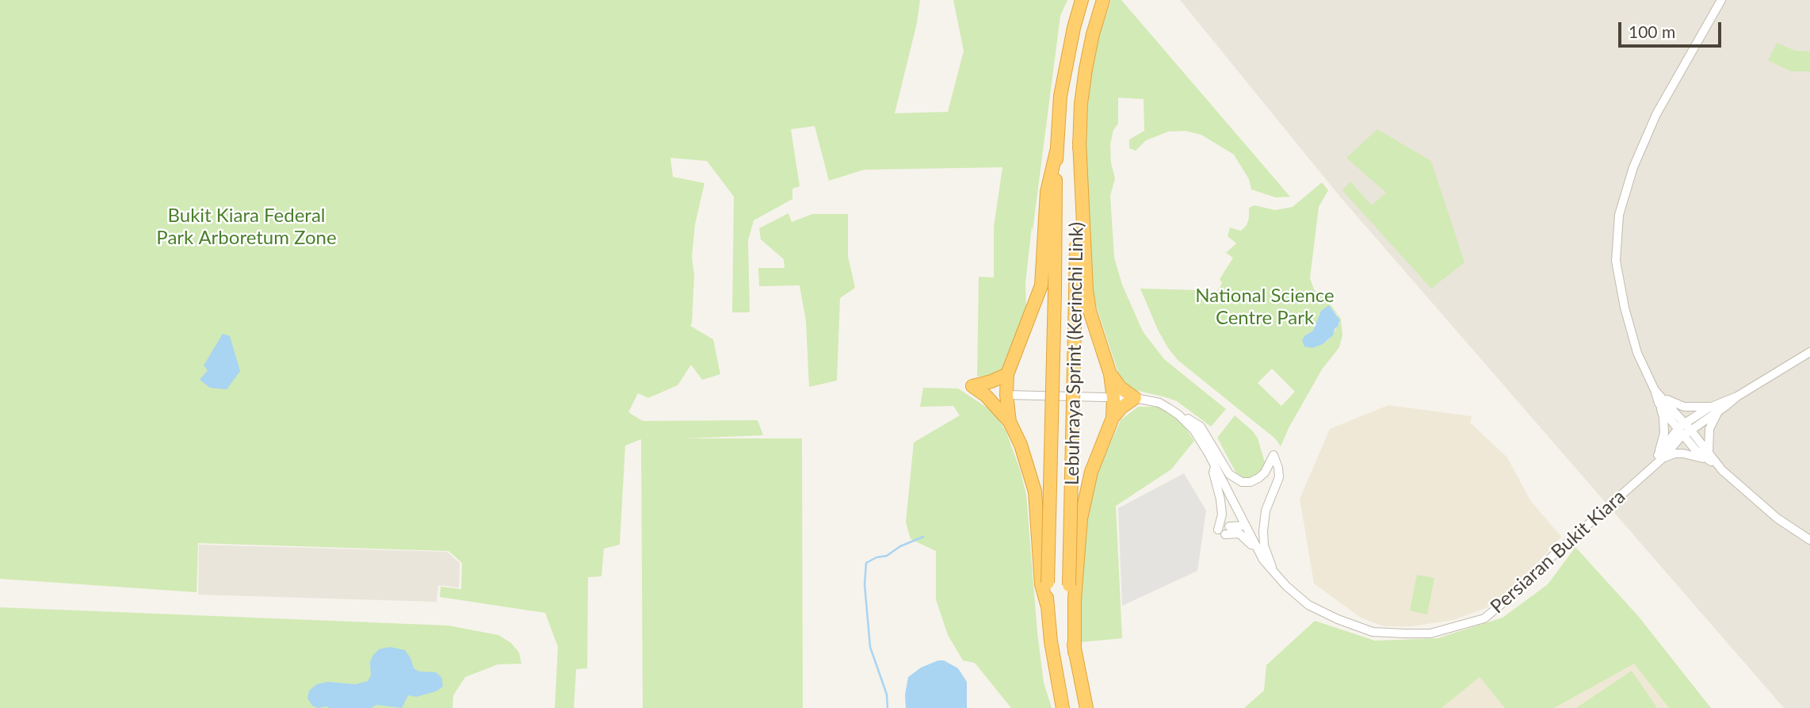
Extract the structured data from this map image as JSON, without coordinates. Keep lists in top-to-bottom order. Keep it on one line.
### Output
{"streets":{"highway":["Lebuhraya Sprint (Kerinchi Link)"],"street":["Persiaran Bukit Kiara"]},"parks":["Bukit Kiara Federal Park Arboretum Zone","National Science Centre Park"],"scale_bar":"100 m"}
